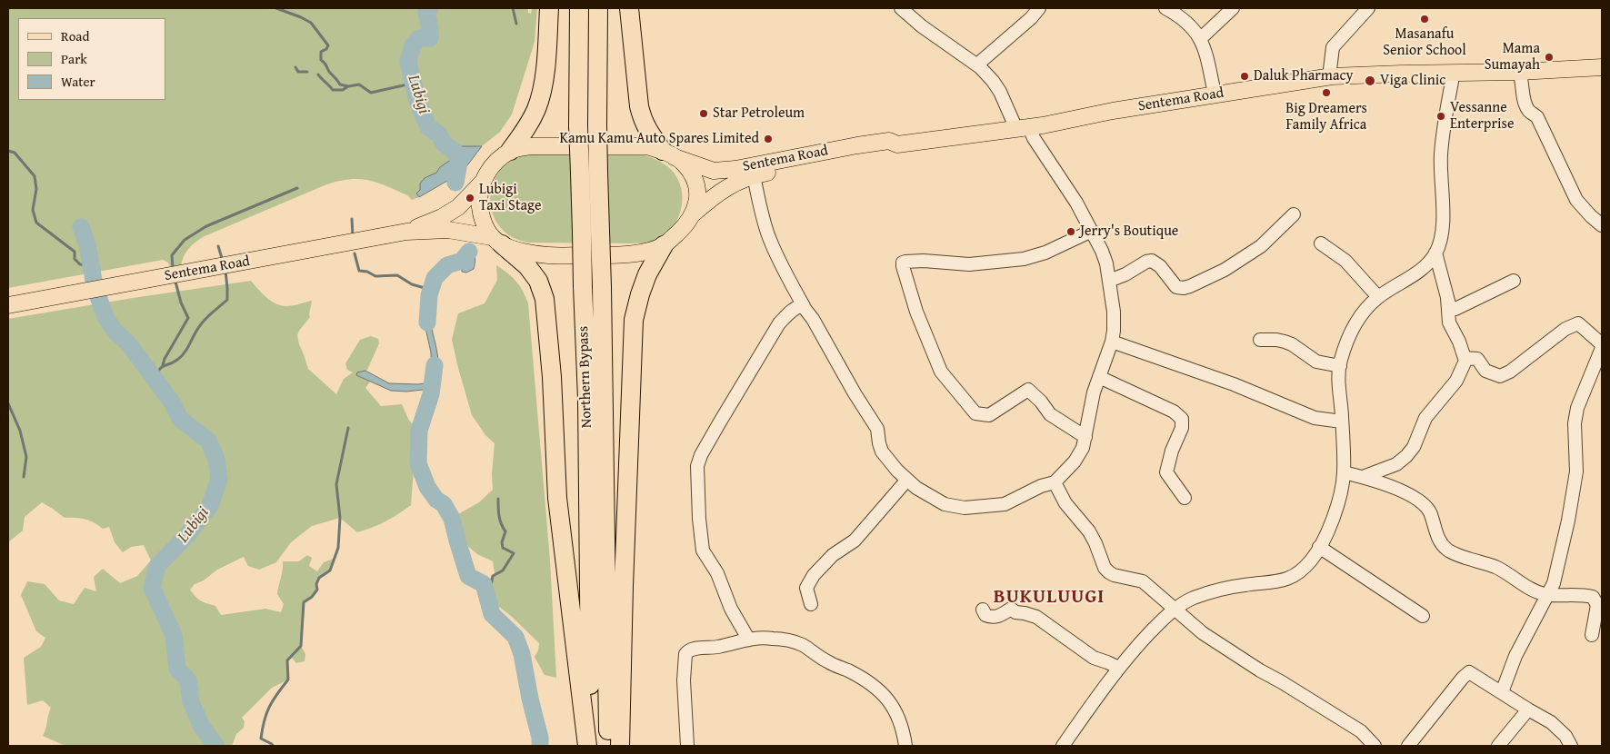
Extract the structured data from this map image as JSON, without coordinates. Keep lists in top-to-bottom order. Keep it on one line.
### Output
{"streets":{"highway":["Northern Bypass"],"main road":["Sentema Road"]},"districts":["BUKULUUGI"],"water":["Lubigi"],"places":["Masanafu Senior School","Mama Sumayah","Daluk Pharmacy","Viga Clinic","Big Dreamers Family Africa","Star Petroleum","Vessanne Enterprise","Kamu Kamu Auto Spares Limited","Lubigi Taxi Stage","Jerry's Boutique"],"legend":["Road","Park","Water"]}
